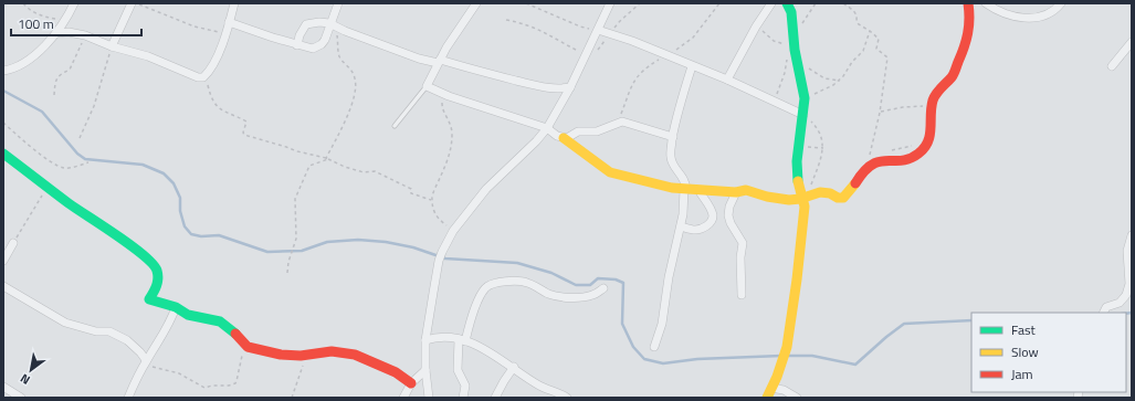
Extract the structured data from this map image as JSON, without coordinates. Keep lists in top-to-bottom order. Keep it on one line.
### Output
{"legend":["Fast","Slow","Jam"],"scale_bar":"100 m","north":"bottom left"}
